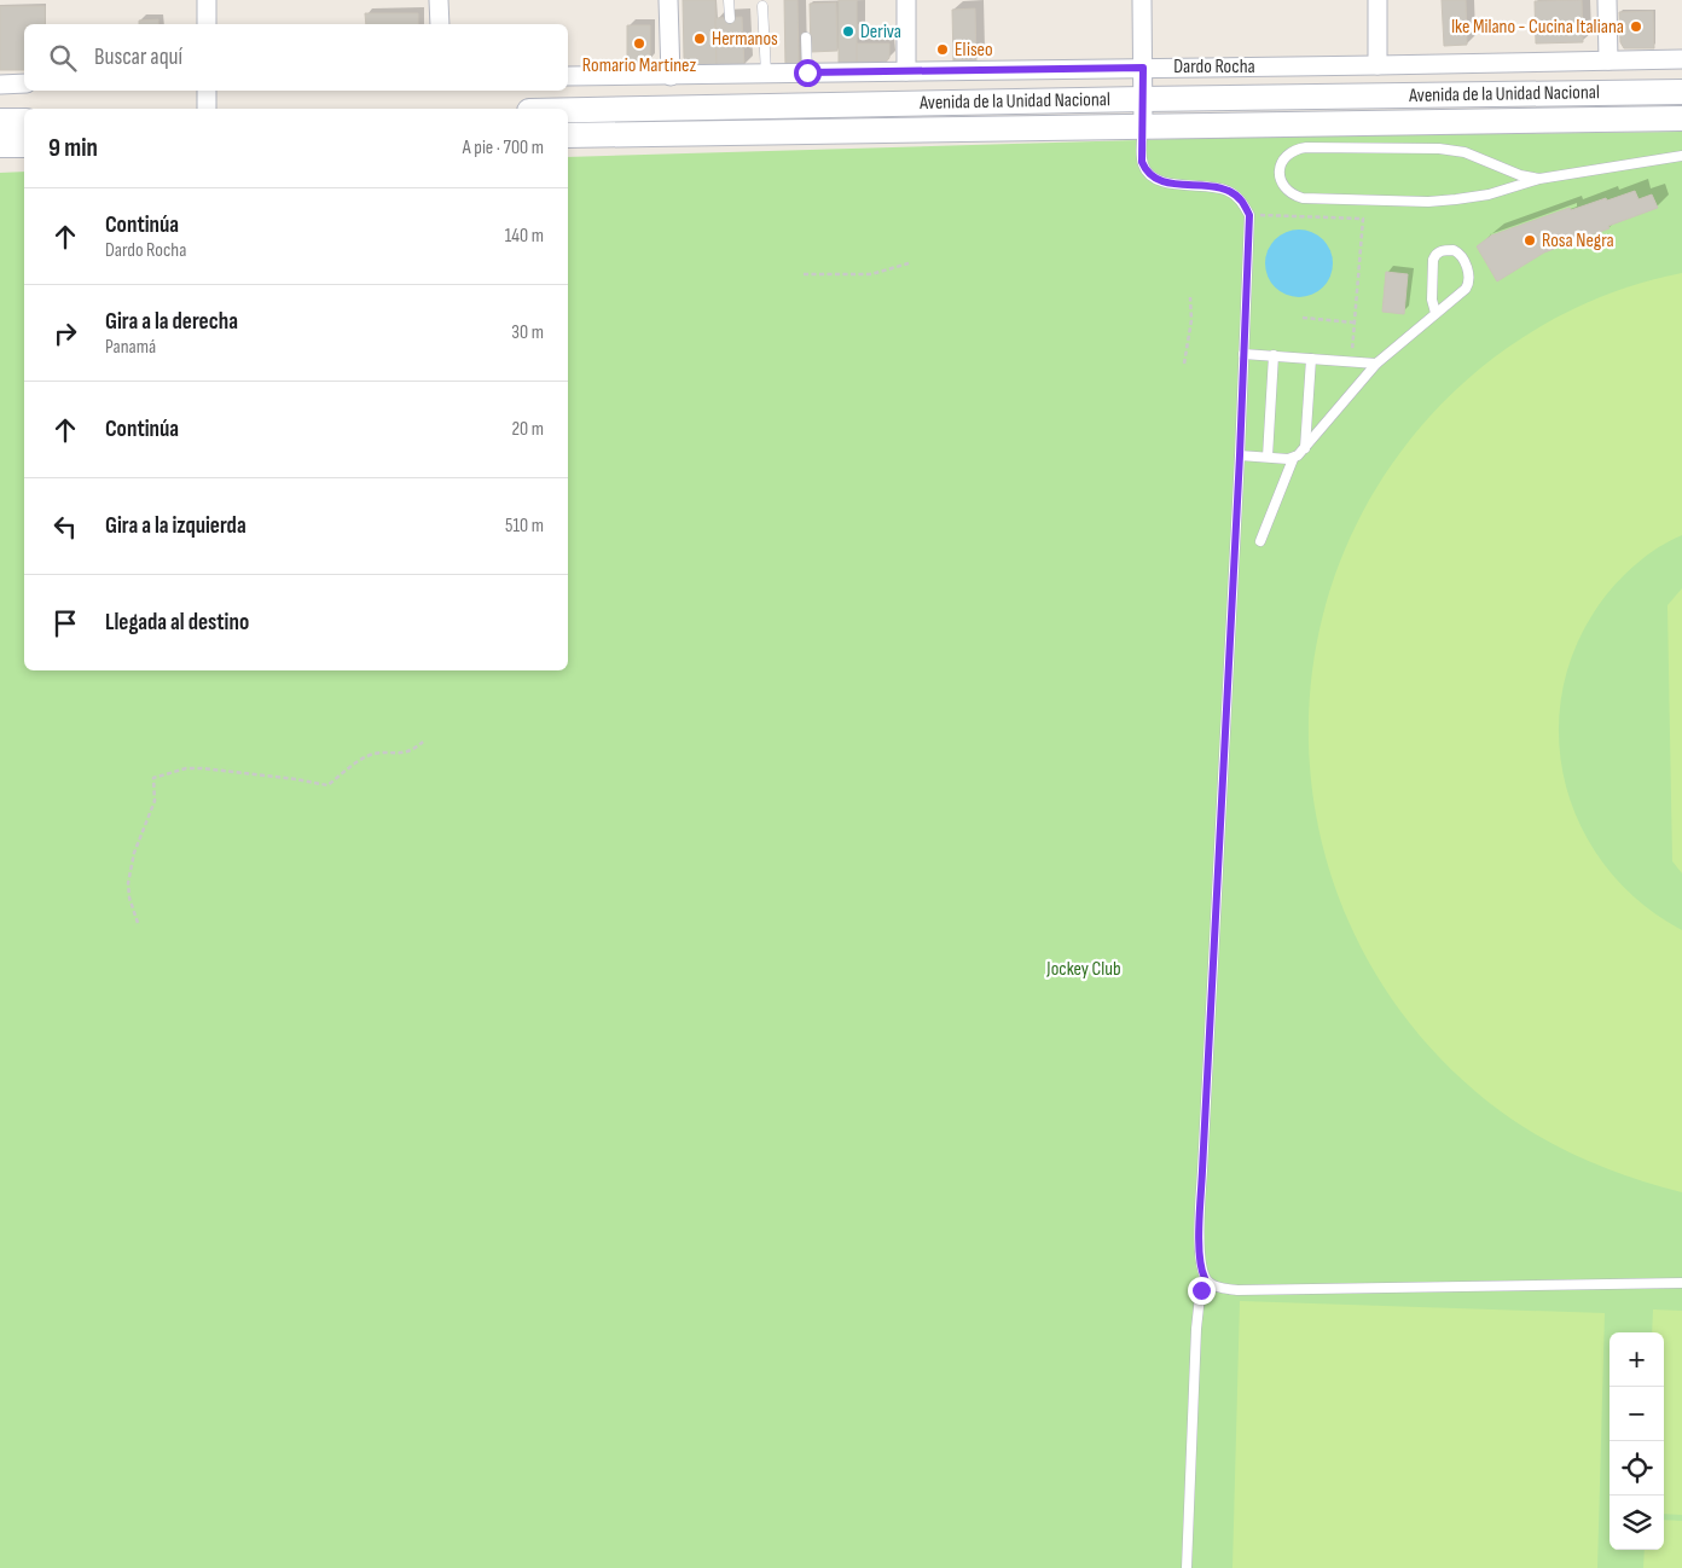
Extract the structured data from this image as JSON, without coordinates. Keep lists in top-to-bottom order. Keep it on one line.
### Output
{"streets":{"main road":["Avenida de la Unidad Nacional"],"street":["Dardo Rocha"]},"parks":["Jockey Club"],"places":["Ike Milano - Cucina Italiana","Deriva","Hermanos","Romario Martinez","Eliseo","Rosa Negra"],"page":{"search":"Buscar aquí","heading":["9 min","A pie · 700 m"],"list":[["Continúa","Dardo Rocha","140 m"],["Gira a la derecha","Panamá","30 m"],["Continúa","20 m"],["Gira a la izquierda","510 m"],"Llegada al destino"],"map_buttons":["+","−"]}}
